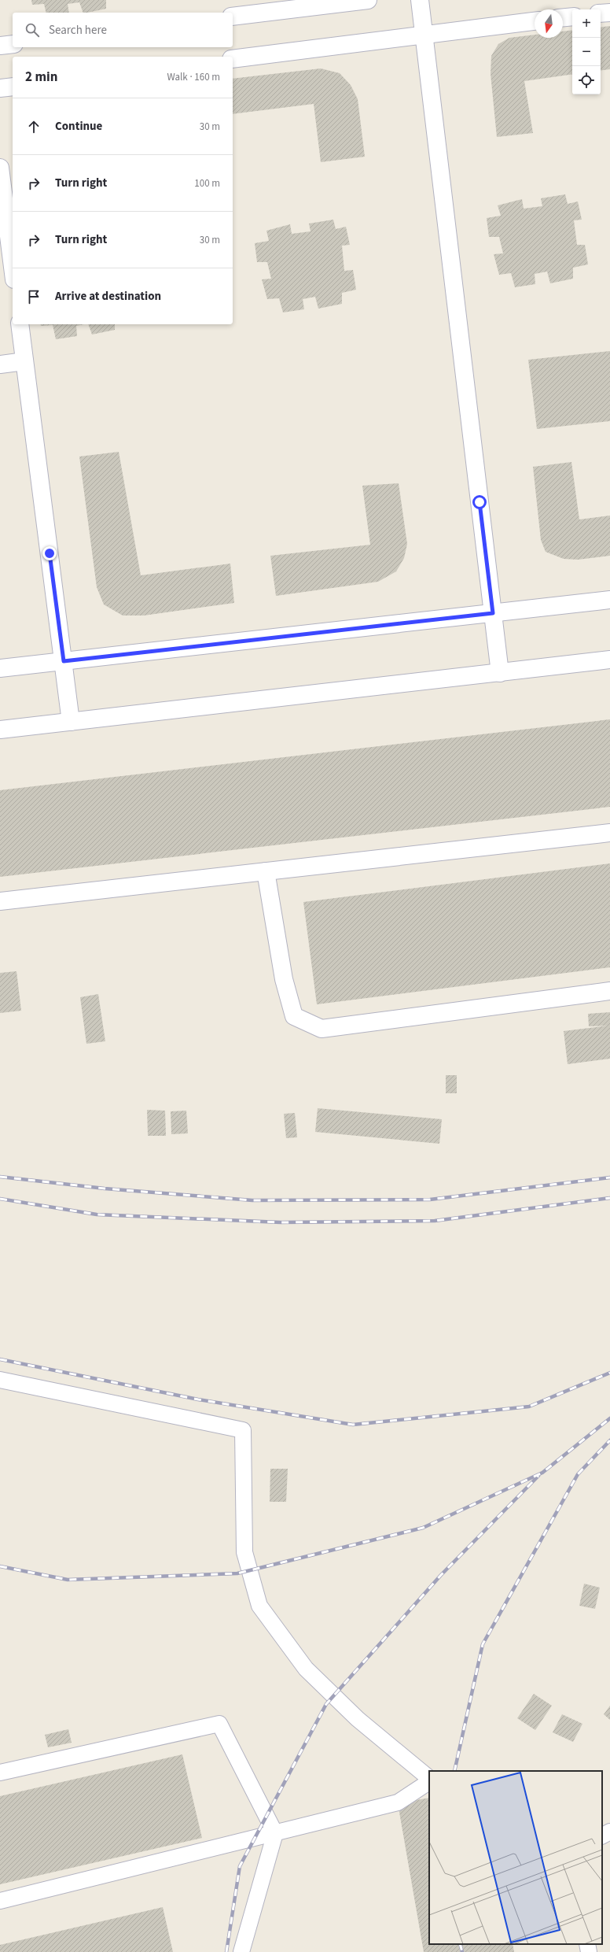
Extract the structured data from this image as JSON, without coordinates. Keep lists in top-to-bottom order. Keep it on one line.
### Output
{"north":"bottom","page":{"map_buttons":["+","−"],"search":"Search here","heading":["2 min","Walk · 160 m"],"list":[["Continue","30 m"],["Turn right","100 m"],["Turn right","30 m"],"Arrive at destination"]}}
